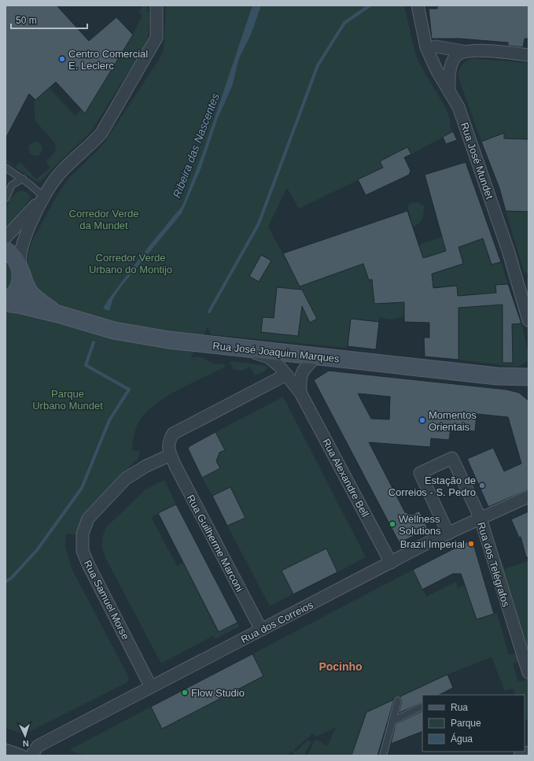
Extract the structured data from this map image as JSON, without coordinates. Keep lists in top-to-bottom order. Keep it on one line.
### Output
{"streets":{"main road":["Rua José Joaquim Marques"],"street":["Rua José Mundet","Rua Alexandre Bell","Rua Guilherme Marconi","Rua dos Telégrafos","Rua Samuel Morse","Rua dos Correios"]},"crossings":[["Rua José Joaquim Marques","Rua Alexandre Bell"],["Rua Alexandre Bell","Rua dos Correios"],["Rua Guilherme Marconi","Rua Samuel Morse"],["Rua Guilherme Marconi","Rua dos Correios"],["Rua dos Telégrafos","Rua dos Correios"],["Rua Samuel Morse","Rua dos Correios"]],"districts":["Pocinho"],"water":["Ribeira das Nascentes"],"parks":["Corredor Verde da Mundet","Corredor Verde Urbano do Montijo","Parque Urbano Mundet"],"places":["Centro Comercial E. Leclerc","Momentos Orientais","Estação de Correios - S. Pedro","Wellness Solutions","Brazil Imperial","Flow Studio"],"legend":["Rua","Parque","Água"],"scale_bar":"50 m","north":"bottom"}
